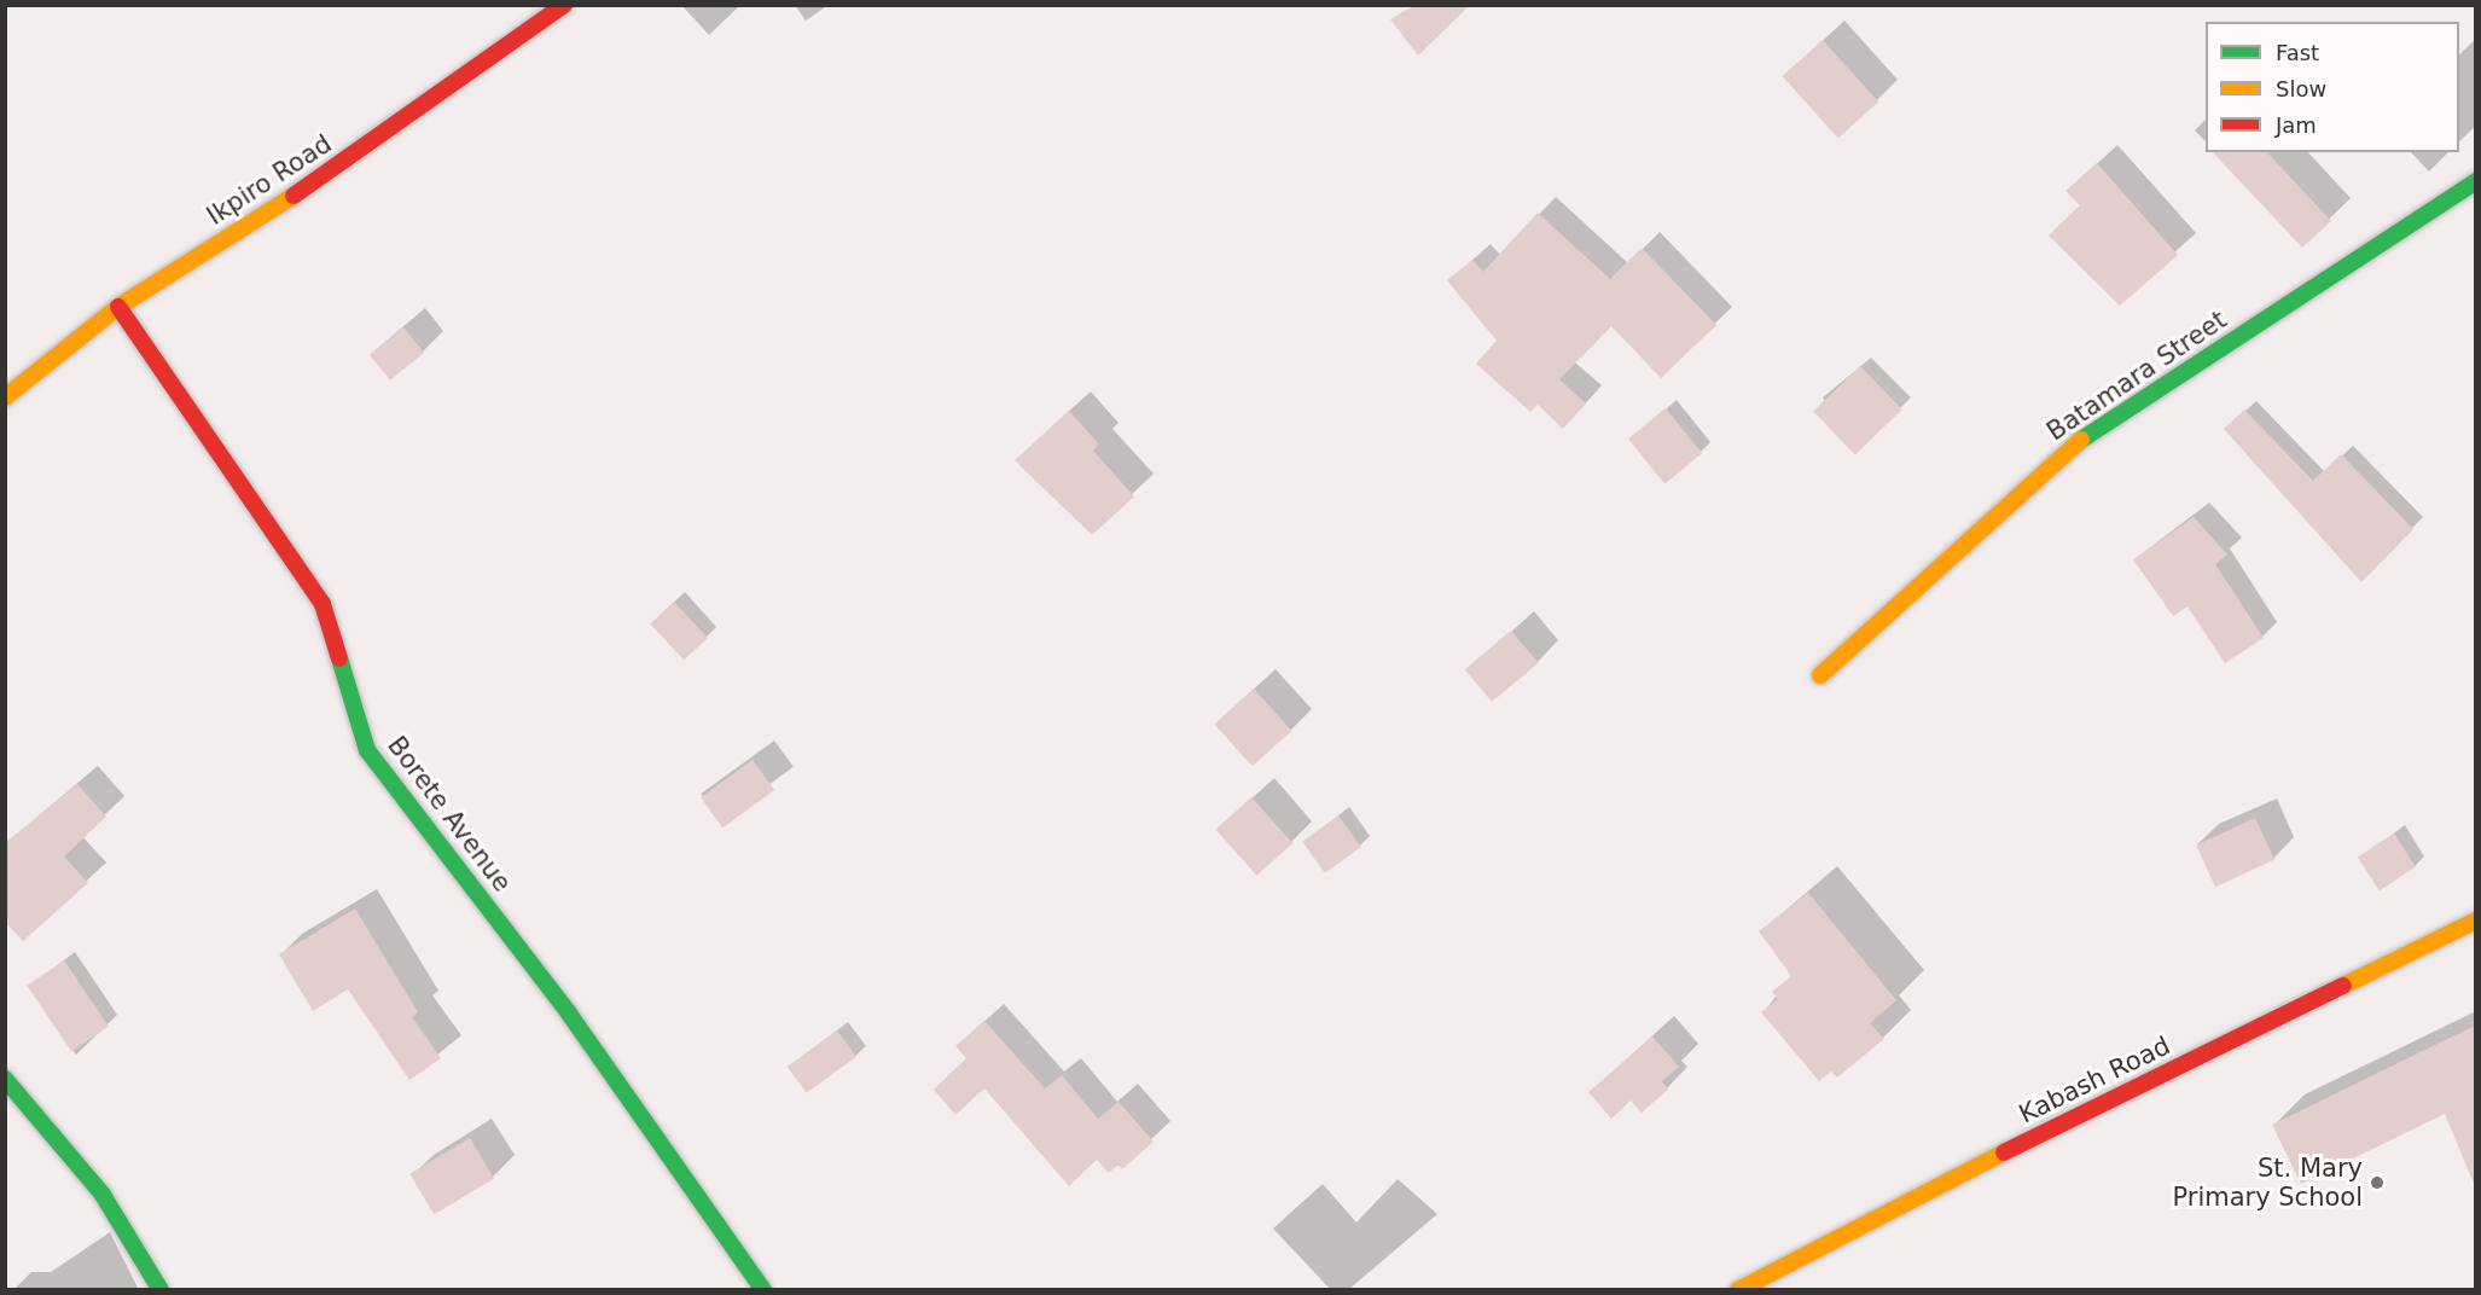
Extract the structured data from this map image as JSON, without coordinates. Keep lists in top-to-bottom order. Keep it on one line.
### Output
{"streets":{"street":["Ikpiro Road","Batamara Street","Borete Avenue","Kabash Road"]},"crossings":[["Ikpiro Road","Borete Avenue"]],"places":["St. Mary Primary School"],"legend":["Fast","Slow","Jam"]}
